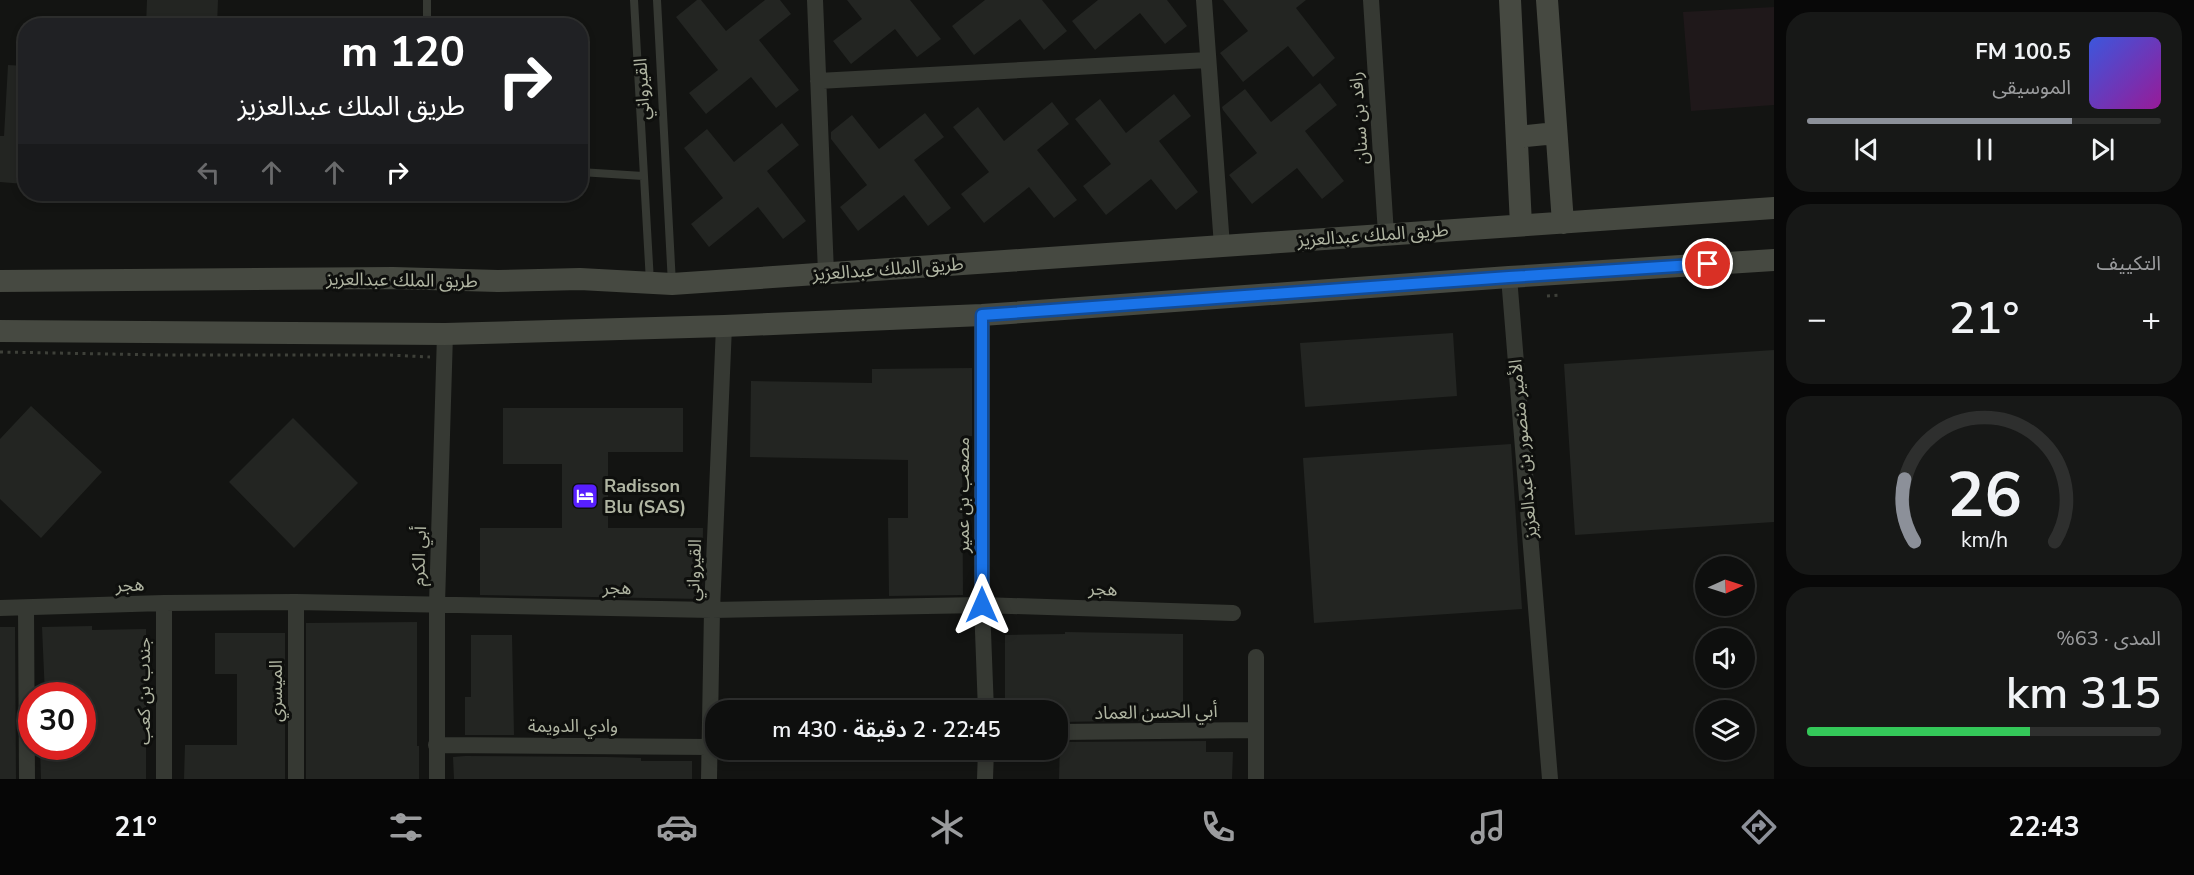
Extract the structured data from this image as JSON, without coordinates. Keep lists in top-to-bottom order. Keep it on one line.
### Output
{"streets":{"main road":["طريق الملك عبدالعزيز"],"street":["القيرواني","رافد بن سنان","الأمير منصور بن عبدالعزيز","مصعب بن عمير","أبي الكرم","هجر","جندب بن كعب","الميسري","أبي الحسن العماد","وادي الدويمة"]},"crossings":[["القيرواني","طريق الملك عبدالعزيز"],["القيرواني","هجر"],["رافد بن سنان","طريق الملك عبدالعزيز"],["مصعب بن عمير","هجر"],["أبي الكرم","هجر"],["أبي الكرم","وادي الدويمة"],["هجر","جندب بن كعب"],["هجر","الميسري"]],"places":{"hotel":["Radisson Blu (SAS)"]},"north":"right","page":{"turn":["120 m","طريق الملك عبدالعزيز"],"song":["100.5 FM","الموسيقى"],"tile":["التكييف",["المدى · 63%","315 km"]],"heat":["−","21°","+"],"limit":"30","trip":"22:45 · 2 دقيقة · 430 m","tabs":["22:43","21°"],"gauge":["26","km/h"]}}
